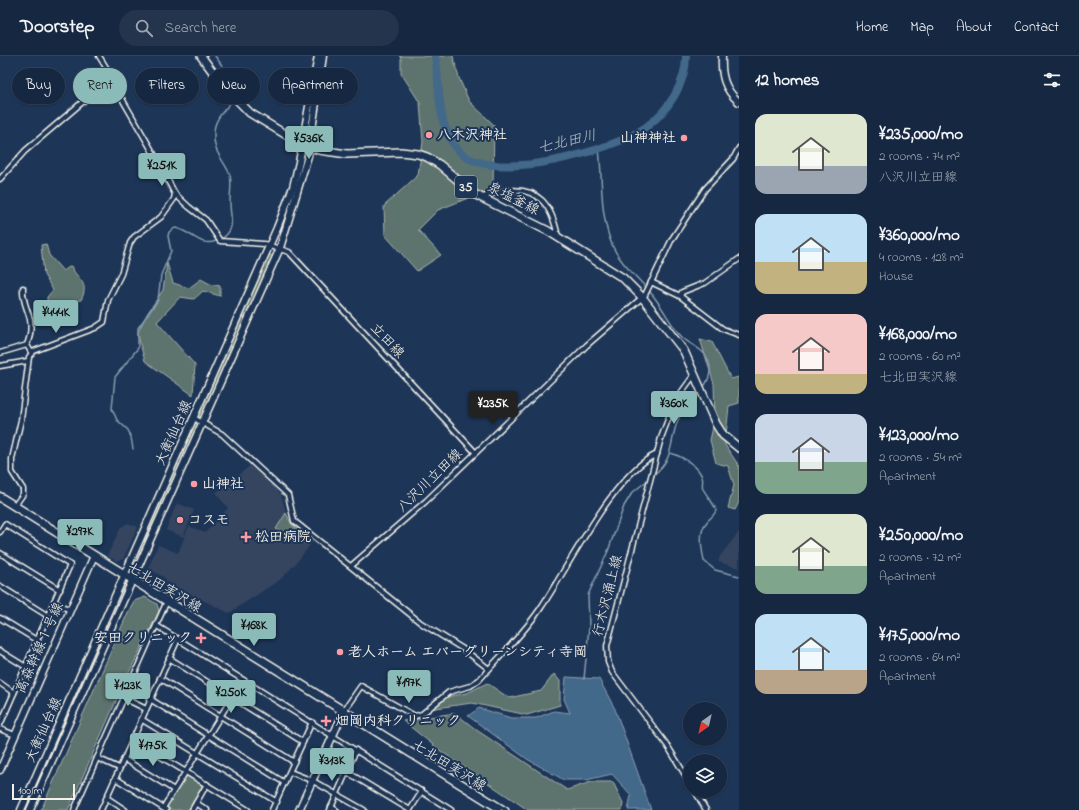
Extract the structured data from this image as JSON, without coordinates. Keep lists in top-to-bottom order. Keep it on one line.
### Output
{"streets":{"main road":["35","泉塩釜線","大衡仙台線","高森幹線１号線"],"street":["立田線","八沢川立田線","七北田実沢線","行木沢涌上線"]},"crossings":[["泉塩釜線","大衡仙台線"],["泉塩釜線","八沢川立田線"],["泉塩釜線","行木沢涌上線"],["立田線","大衡仙台線"],["立田線","八沢川立田線"],["大衡仙台線","七北田実沢線"],["七北田実沢線","高森幹線１号線"]],"water":["七北田川"],"places":{"other":["八木沢神社","山神神社","山神社","コスモ","老人ホーム エバーグリーンシティ寺岡"],"health":["松田病院","安田クリニック","畑岡内科クリニック"]},"scale_bar":"100 m","north":"bottom left","page":{"header":"Doorstep","search":"Search here","nav":["Home","Map","About","Contact"],"heading":"12 homes","chip":["Buy","Rent","Filters","New","Apartment"],"list":[{"name":"¥235,000/mo","note":"2 rooms · 74 m² · 八沢川立田線"},{"name":"¥360,000/mo","note":"4 rooms · 128 m² · House"},{"name":"¥168,000/mo","note":"2 rooms · 60 m² · 七北田実沢線"},{"name":"¥123,000/mo","note":"2 rooms · 54 m² · Apartment"},{"name":"¥250,000/mo","note":"2 rooms · 72 m² · Apartment"},{"name":"¥175,000/mo","note":"2 rooms · 64 m² · Apartment"}],"price":["¥536K","¥251K","¥444K","¥235K","¥360K","¥297K","¥168K","¥197K","¥123K","¥250K","¥175K","¥313K"],"scale":"100 m"}}
